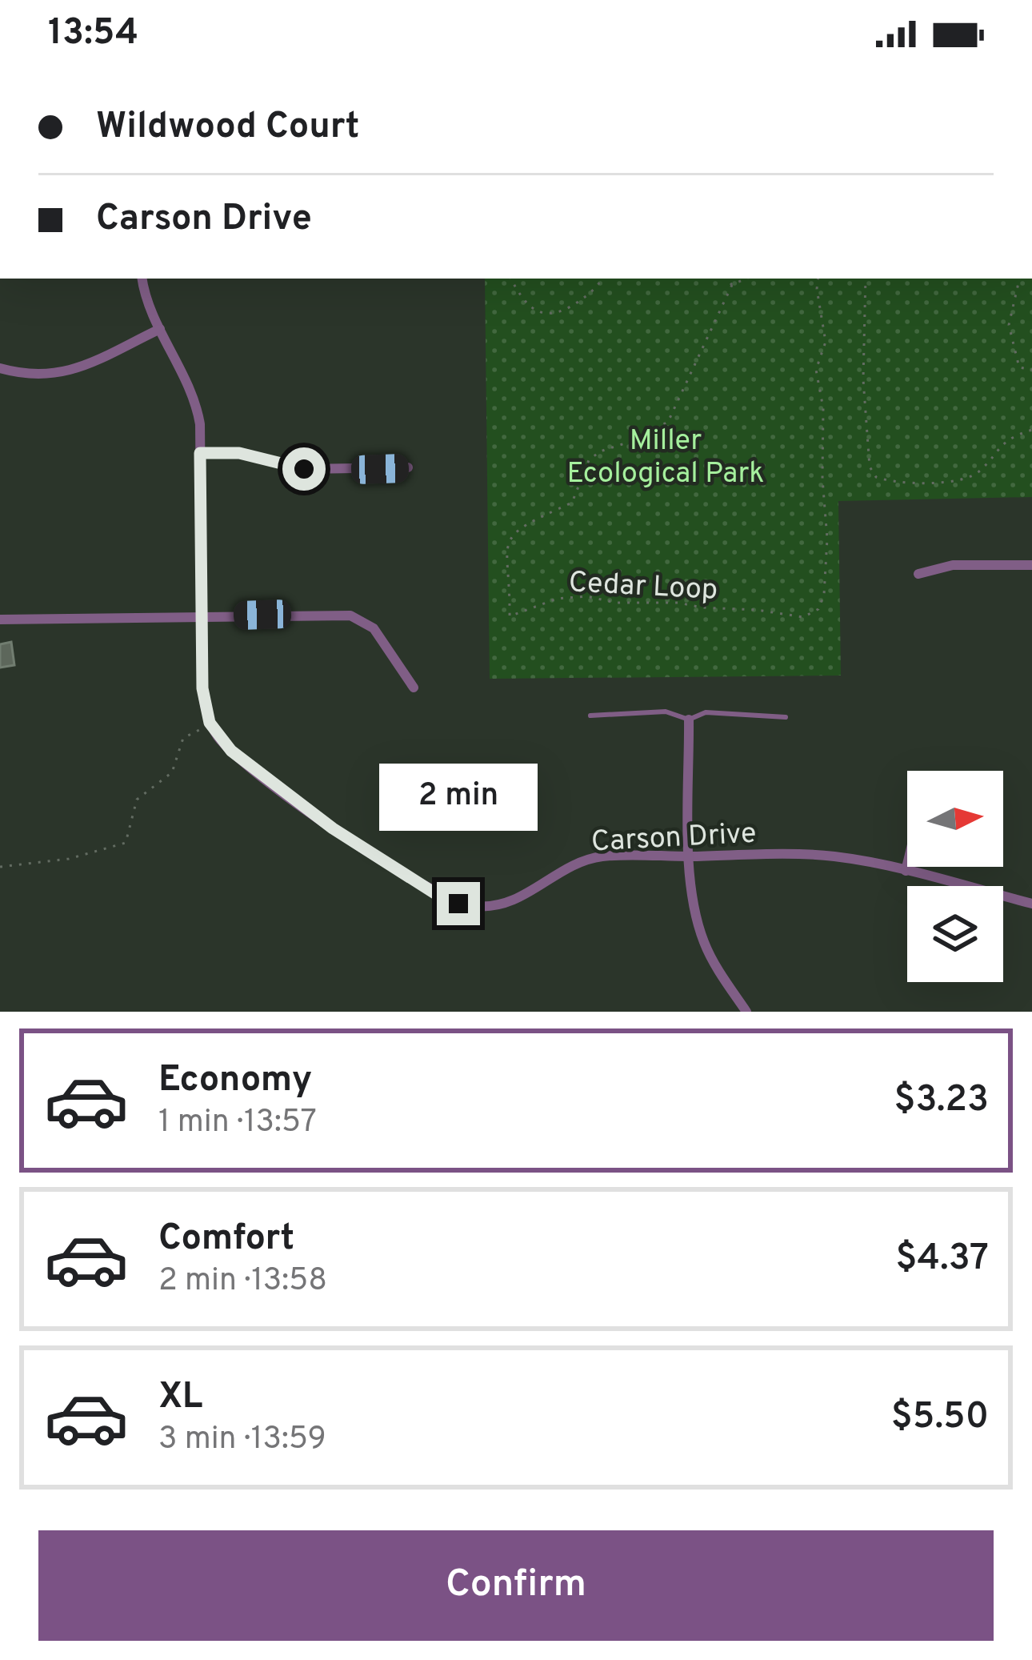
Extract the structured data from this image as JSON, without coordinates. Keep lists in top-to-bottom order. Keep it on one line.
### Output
{"streets":{"street":["Carson Drive"],"path":["Cedar Loop"]},"parks":["Miller Ecological Park"],"north":"right","page":{"status":"13:54","banner":["Wildwood Court","Carson Drive"],"bubble":"2 min","list":[{"name":"Economy","note":"1 min · 13:57","value":"$3.23"},{"name":"Comfort","note":"2 min · 13:58","value":"$4.37"},{"name":"XL","note":"3 min · 13:59","value":"$5.50"}],"buttons":"Confirm"}}
